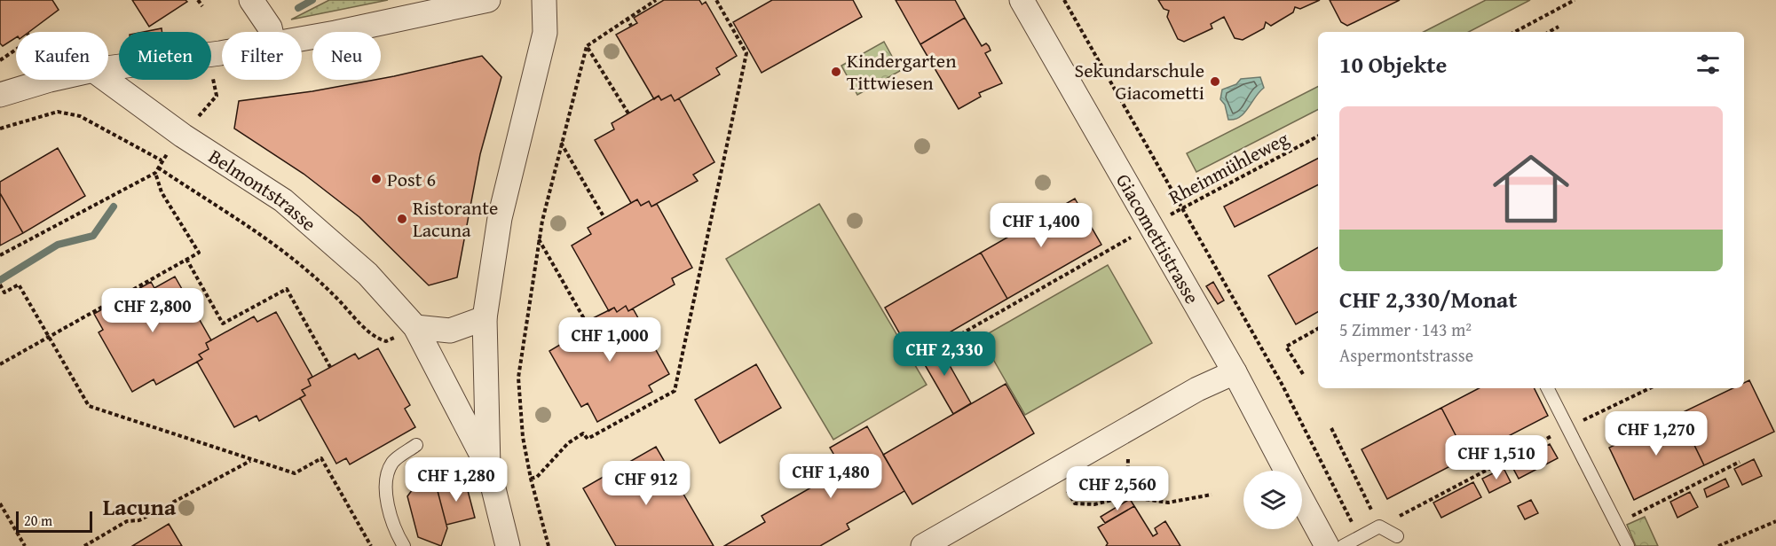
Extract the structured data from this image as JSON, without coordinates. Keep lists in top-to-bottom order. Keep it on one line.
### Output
{"streets":{"street":["Belmontstrasse","Giacomettistrasse"],"path":["Rheinmühleweg"]},"crossings":[["Rheinmühleweg","Giacomettistrasse"]],"districts":["Lacuna"],"places":["Kindergarten Tittwiesen","Sekundarschule Giacometti","Post 6","Ristorante Lacuna"],"scale_bar":"20 m","page":{"chip":["Kaufen","Mieten","Filter","Neu"],"heading":"10 Objekte","list":[{"name":"CHF 2,330/Monat","note":"5 Zimmer · 143 m² · Aspermontstrasse"}],"price":["CHF 1,400","CHF 2,800","CHF 1,000","CHF 2,330","CHF 1,270","CHF 1,510","CHF 1,480","CHF 1,280","CHF 912","CHF 2,560"],"scale":"20 m"}}
